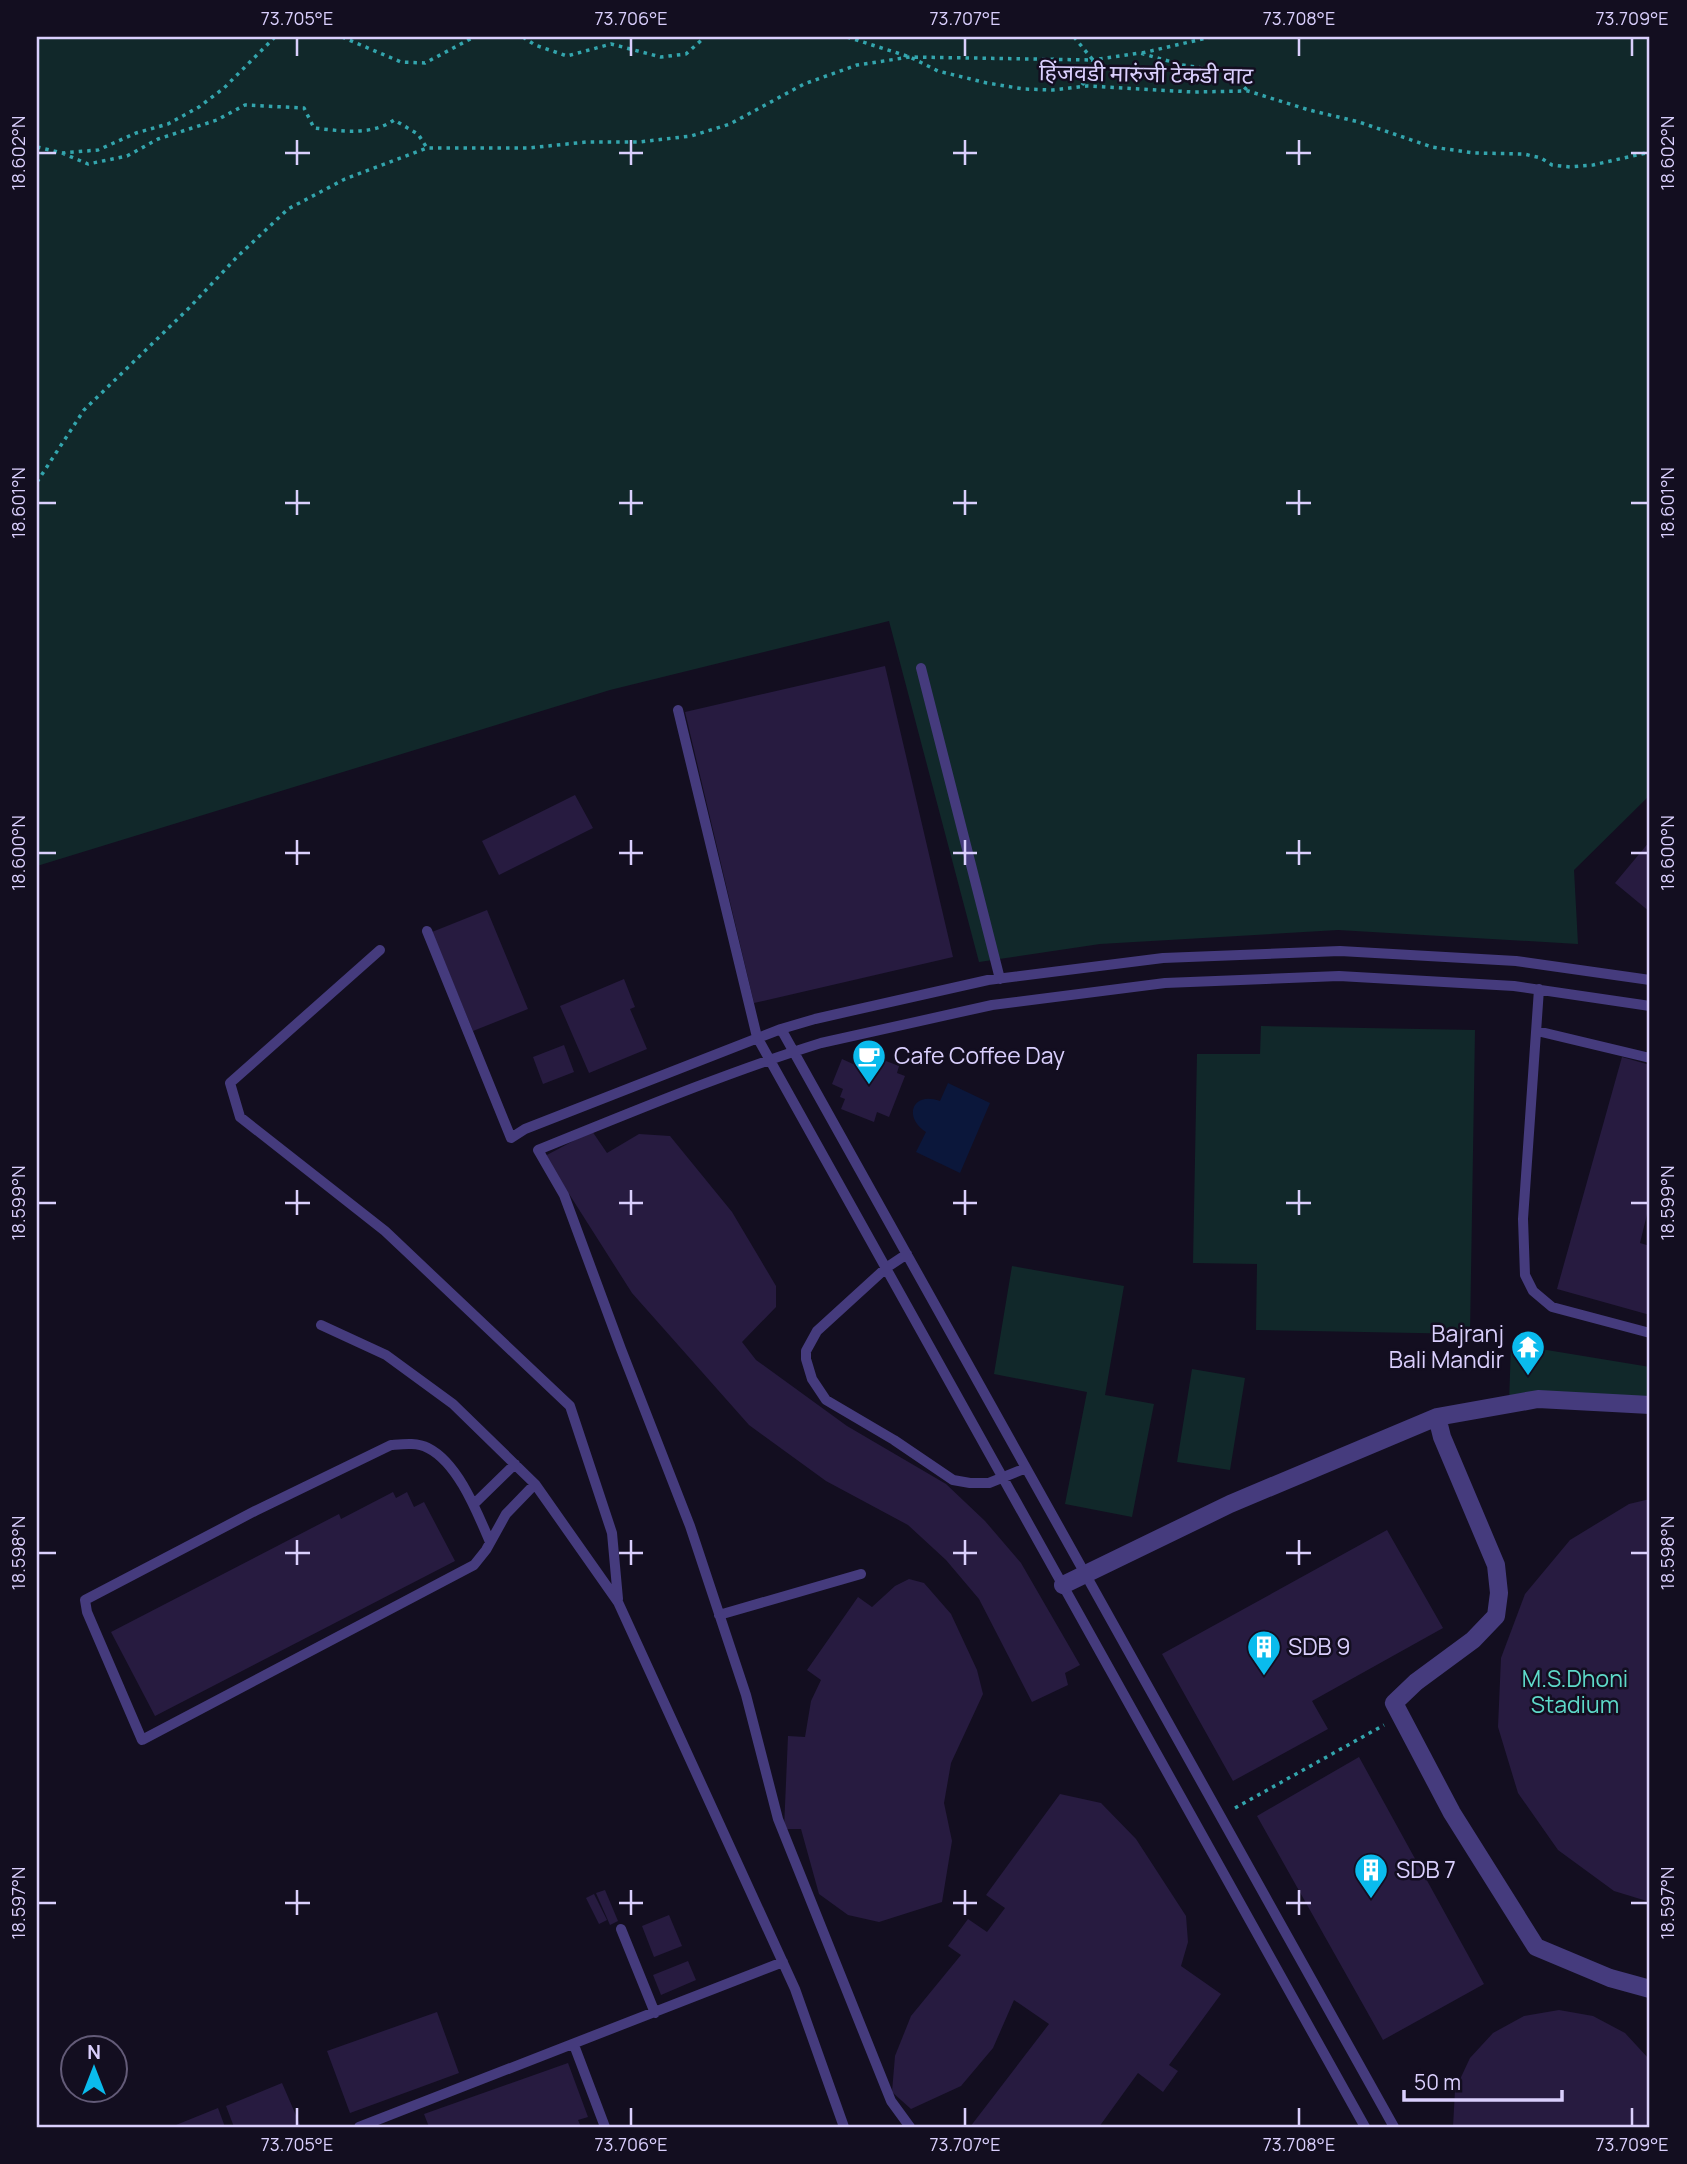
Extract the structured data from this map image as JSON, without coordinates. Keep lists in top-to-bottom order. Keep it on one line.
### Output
{"streets":{"path":["हिंजवडी मारुंजी टेकडी वाट"]},"parks":["M.S.Dhoni Stadium"],"places":{"cafe":["Cafe Coffee Day"],"temple":["Bajranj Bali Mandir"],"building":["SDB 9","SDB 7"]},"scale_bar":"50 m","north":"top","coordinates":["73.705°E","73.706°E","73.707°E","73.708°E","73.709°E","18.602°N","18.601°N","18.600°N","18.599°N","18.598°N","18.597°N"]}
